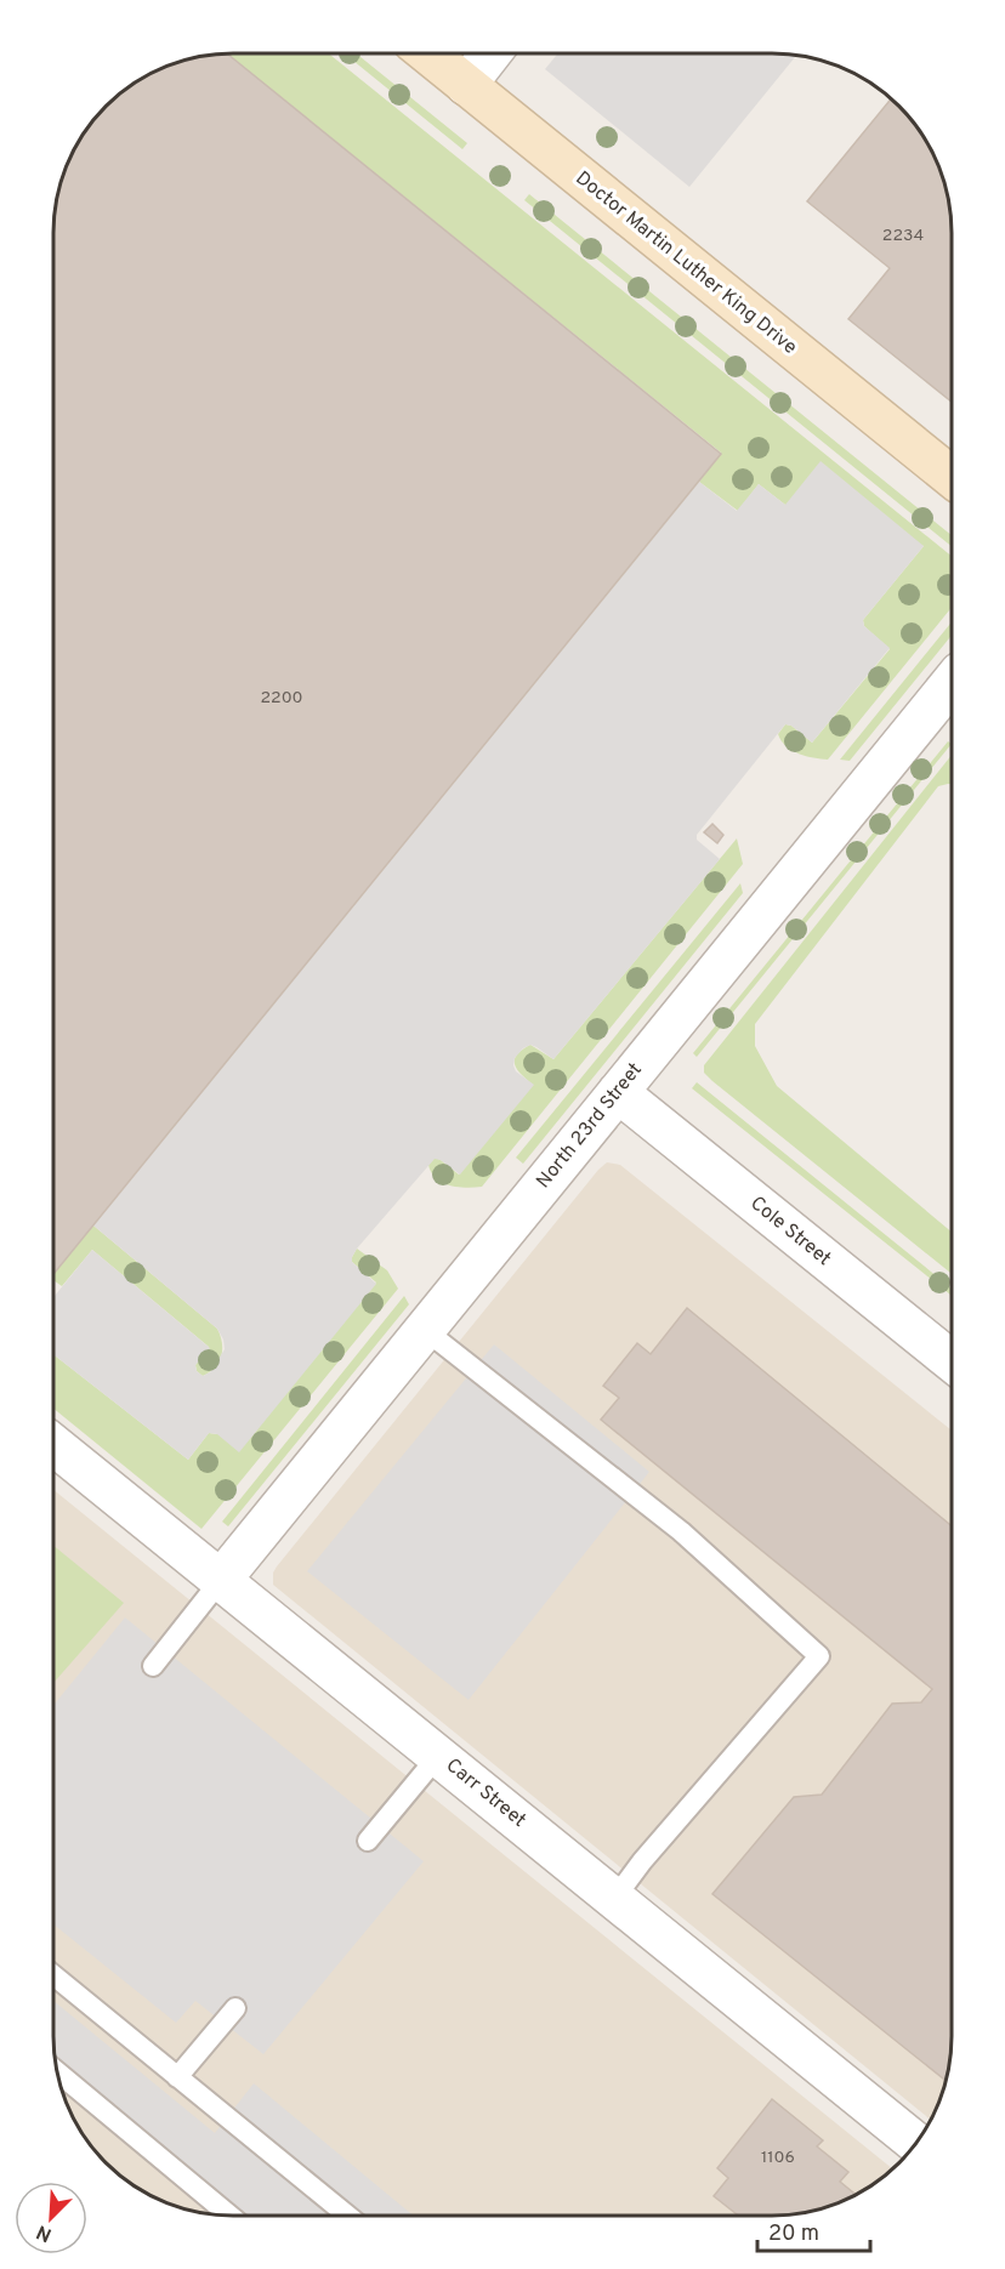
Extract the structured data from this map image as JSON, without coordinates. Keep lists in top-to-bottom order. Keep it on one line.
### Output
{"streets":{"main road":["Doctor Martin Luther King Drive"],"street":["North 23rd Street","Cole Street","Carr Street"]},"crossings":[["North 23rd Street","Cole Street"],["North 23rd Street","Carr Street"]],"house_numbers":["2234","2200","1106"],"scale_bar":"20 m","north":"bottom left"}
